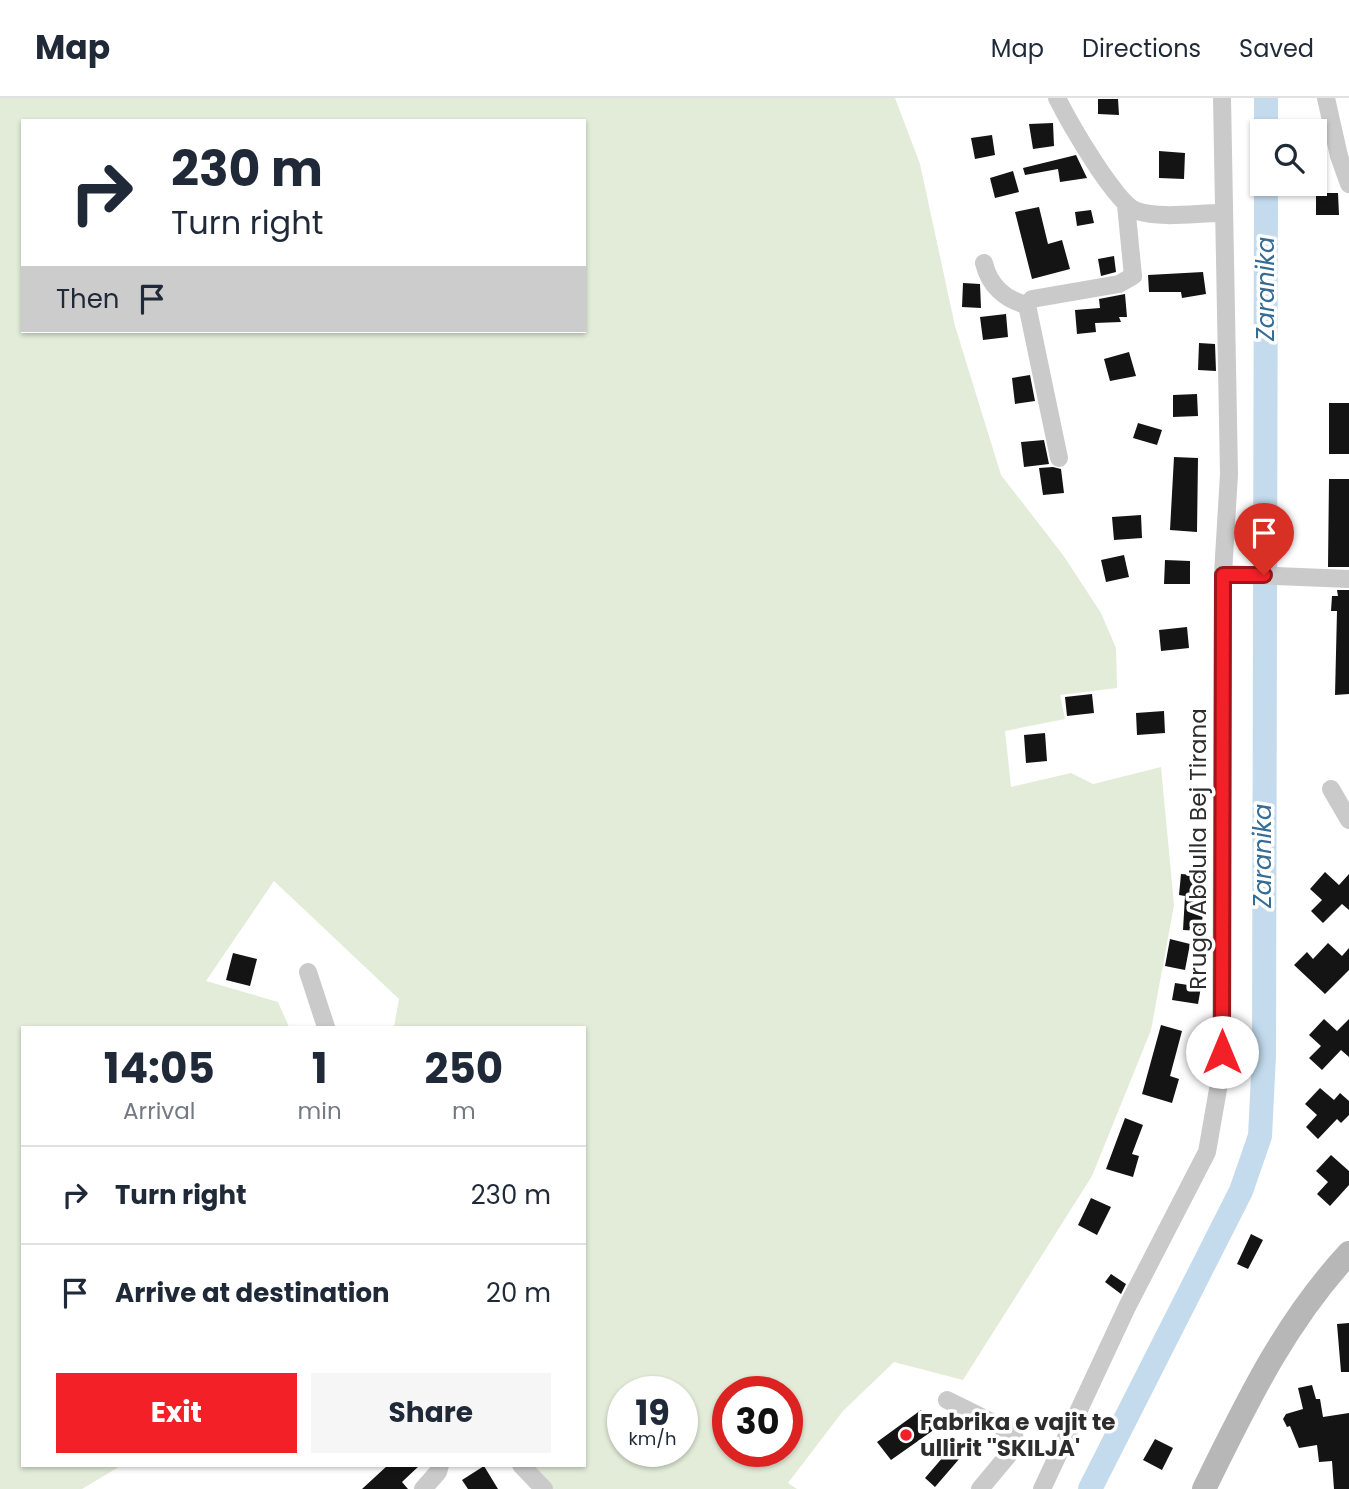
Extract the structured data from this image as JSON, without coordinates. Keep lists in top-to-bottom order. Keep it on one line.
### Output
{"streets":{"street":["Rruga Abdulla Bej Tirana"]},"water":["Zaranika"],"places":["Fabrika e vajit te ullirit ''SKILJA'"],"page":{"header":"Map","nav":["Map","Directions","Saved"],"turn":["230 m","Turn right"],"then":"Then","eta":["14:05","Arrival","1","min","250","m"],"list":[{"name":"Turn right","value":"230 m"},{"name":"Arrive at destination","value":"20 m"}],"buttons":["Exit","Share"],"speed":"19 km/h","limit":"30"}}
